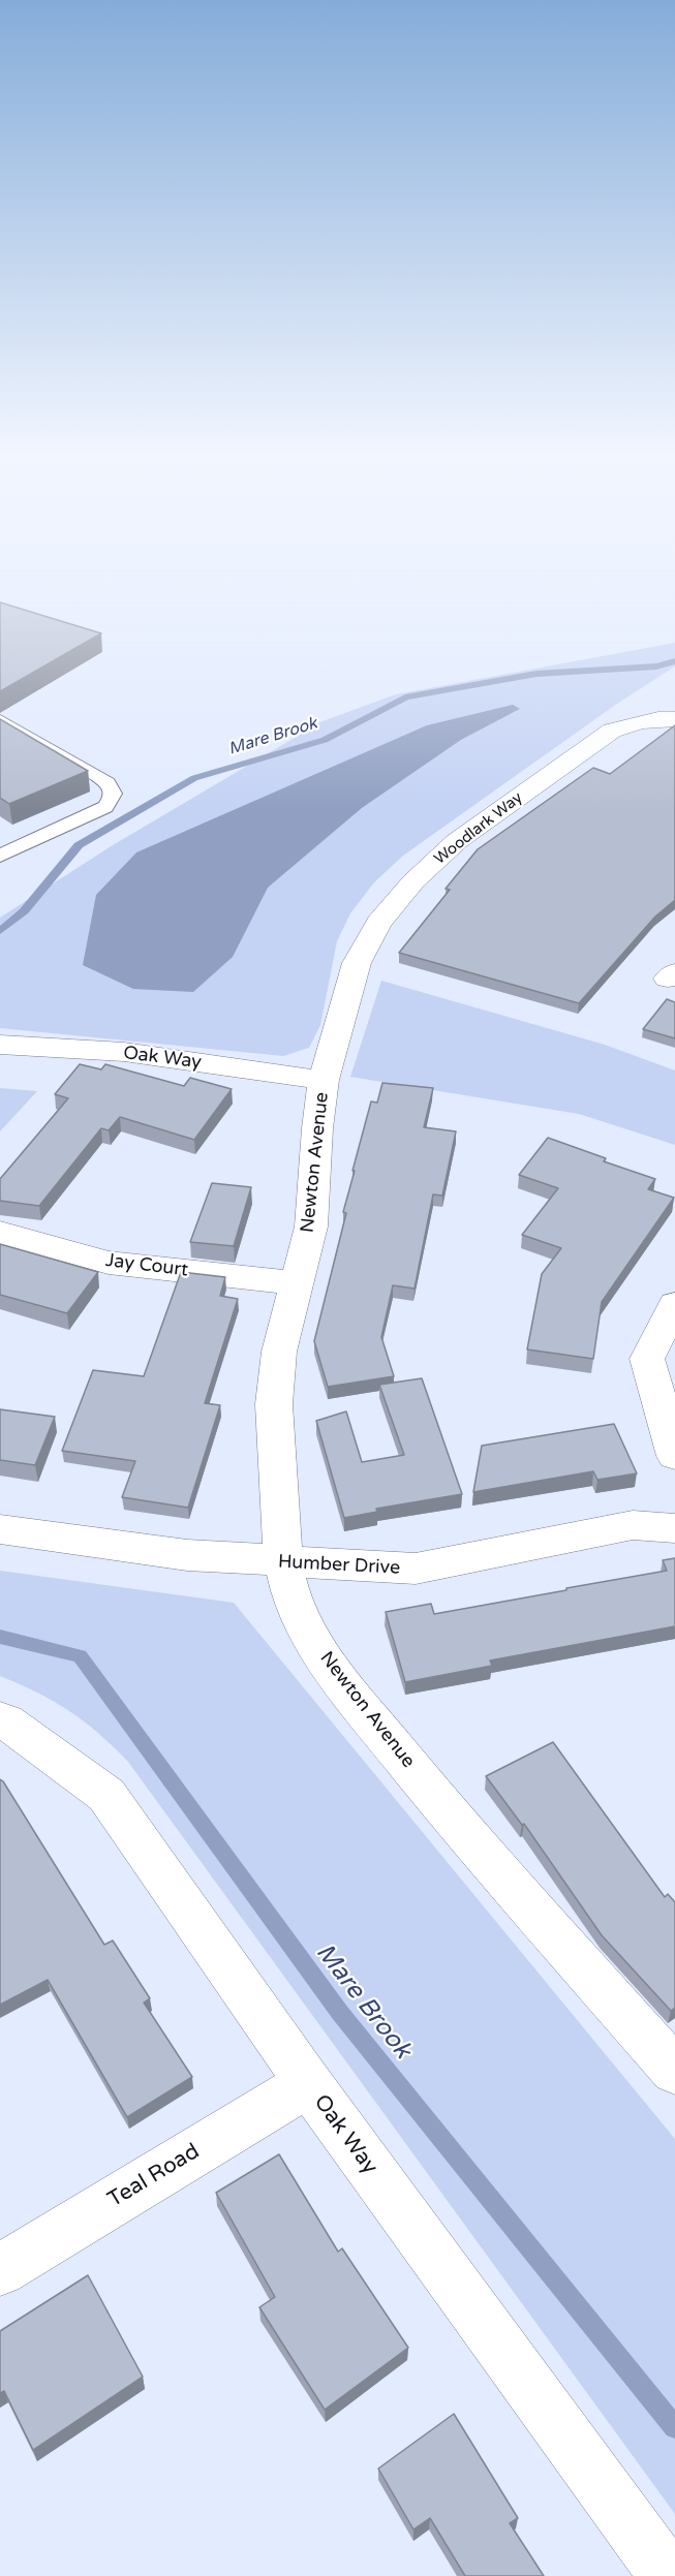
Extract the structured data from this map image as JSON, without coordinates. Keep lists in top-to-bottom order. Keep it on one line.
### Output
{"streets":{"street":["Woodlark Way","Oak Way","Newton Avenue","Jay Court","Humber Drive","Teal Road"]},"crossings":[["Woodlark Way","Oak Way"],["Woodlark Way","Newton Avenue"],["Oak Way","Newton Avenue"],["Oak Way","Teal Road"],["Newton Avenue","Jay Court"],["Newton Avenue","Humber Drive"]],"water":["Mare Brook"]}
